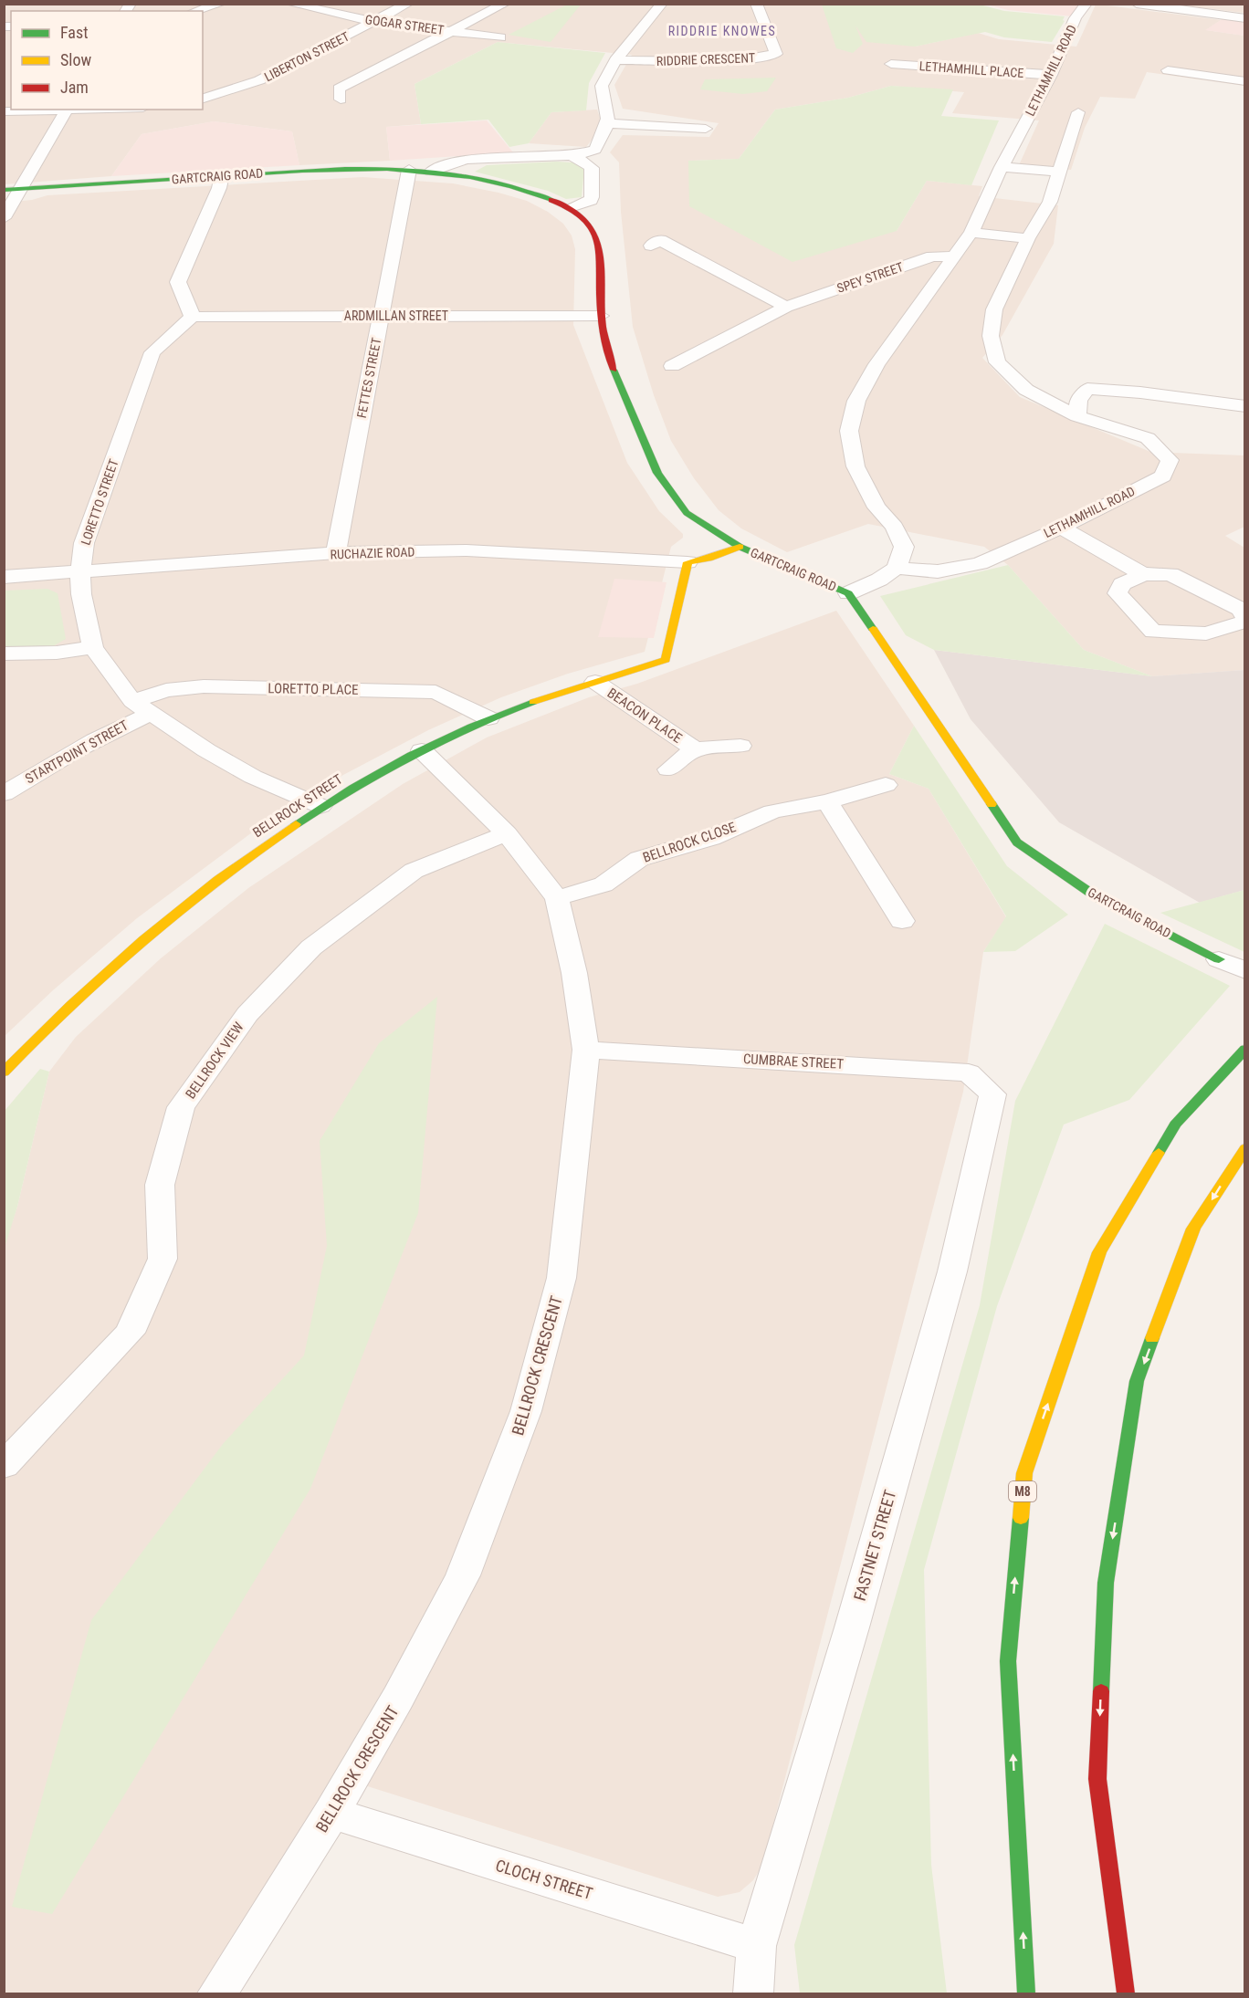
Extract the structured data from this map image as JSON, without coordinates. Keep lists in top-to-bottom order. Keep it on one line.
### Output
{"streets":{"main road":["GARTCRAIG ROAD","RUCHAZIE ROAD","BELLROCK STREET","M8"],"street":["GOGAR STREET","LIBERTON STREET","RIDDRIE CRESCENT","LETHAMHILL PLACE","LETHAMHILL ROAD","SPEY STREET","ARDMILLAN STREET","FETTES STREET","LORETTO STREET","LORETTO PLACE","BEACON PLACE","STARTPOINT STREET","BELLROCK CLOSE","BELLROCK VIEW","CUMBRAE STREET","BELLROCK CRESCENT","FASTNET STREET","CLOCH STREET"]},"crossings":[["GOGAR STREET","LIBERTON STREET"],["LETHAMHILL PLACE","LETHAMHILL ROAD"],["LETHAMHILL ROAD","SPEY STREET"],["GARTCRAIG ROAD","ARDMILLAN STREET"],["GARTCRAIG ROAD","FETTES STREET"],["GARTCRAIG ROAD","RUCHAZIE ROAD"],["ARDMILLAN STREET","FETTES STREET"],["ARDMILLAN STREET","LORETTO STREET"],["FETTES STREET","RUCHAZIE ROAD"],["LORETTO STREET","RUCHAZIE ROAD"],["LORETTO STREET","LORETTO PLACE"],["LORETTO STREET","STARTPOINT STREET"],["LORETTO STREET","BELLROCK STREET"],["RUCHAZIE ROAD","BELLROCK STREET"],["LORETTO PLACE","BELLROCK STREET"],["BEACON PLACE","BELLROCK STREET"],["BELLROCK STREET","BELLROCK CRESCENT"],["BELLROCK CLOSE","BELLROCK CRESCENT"],["BELLROCK VIEW","BELLROCK CRESCENT"],["CUMBRAE STREET","BELLROCK CRESCENT"],["CUMBRAE STREET","FASTNET STREET"],["BELLROCK CRESCENT","CLOCH STREET"],["FASTNET STREET","CLOCH STREET"]],"districts":["RIDDRIE KNOWES"],"legend":["Fast","Slow","Jam"]}
